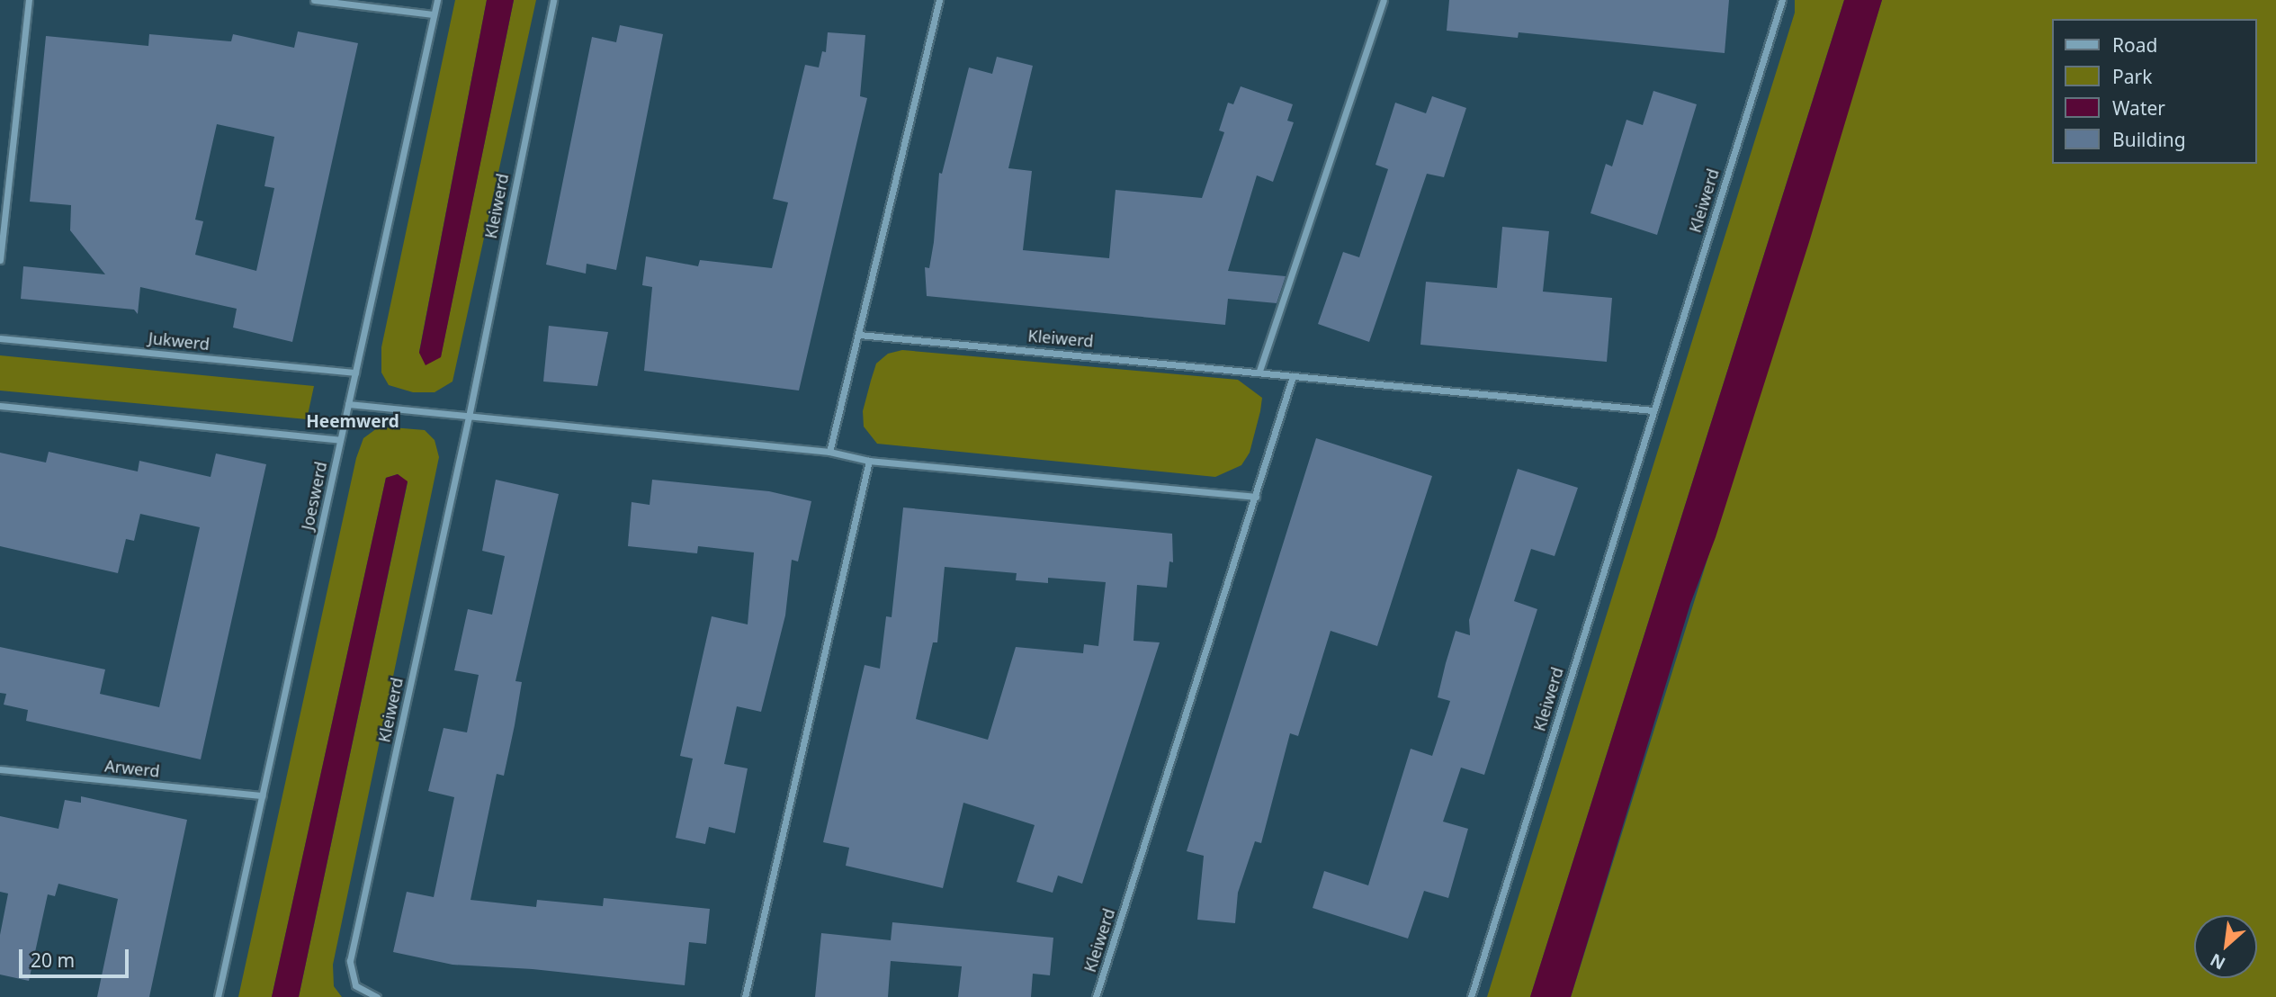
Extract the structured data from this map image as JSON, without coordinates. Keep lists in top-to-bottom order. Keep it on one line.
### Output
{"streets":{"street":["Kleiwerd","Jukwerd","Joeswerd","Arwerd"]},"crossings":[["Jukwerd","Joeswerd"],["Joeswerd","Arwerd"]],"districts":["Heemwerd"],"legend":["Road","Park","Water","Building"],"scale_bar":"20 m","north":"bottom left"}
